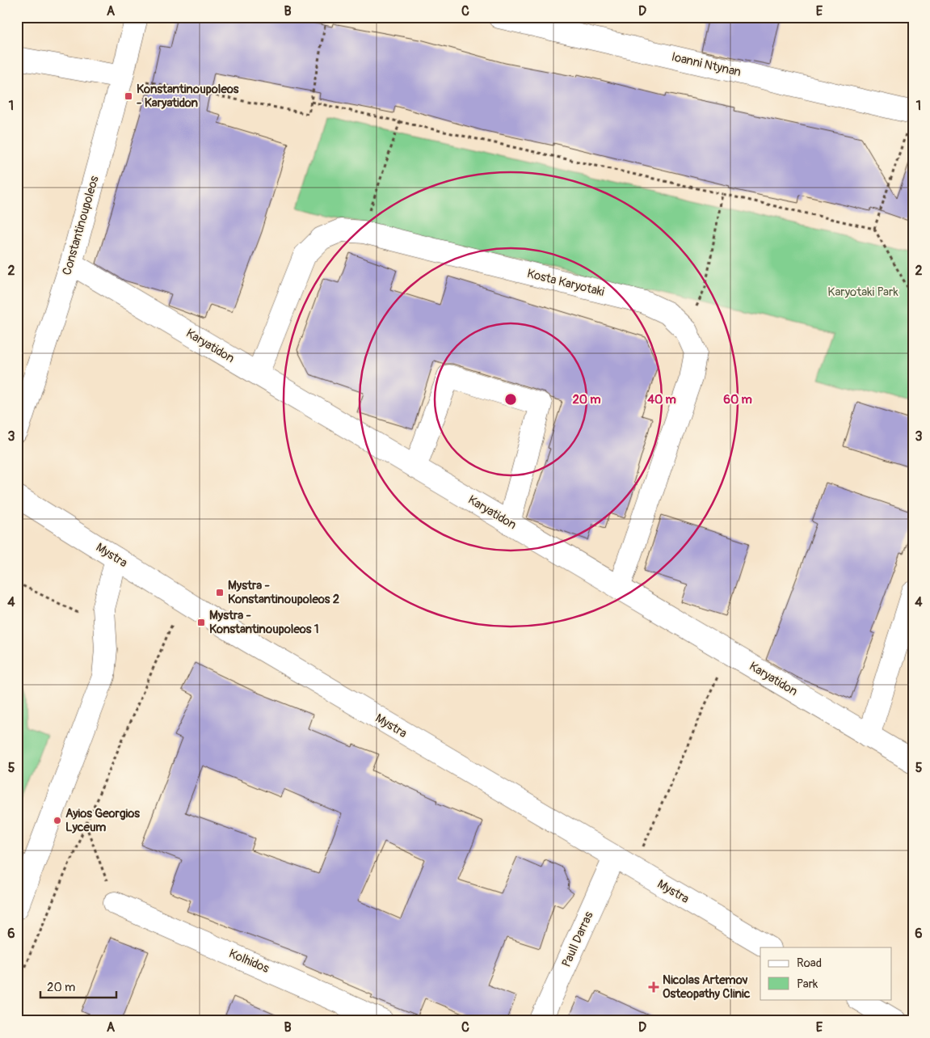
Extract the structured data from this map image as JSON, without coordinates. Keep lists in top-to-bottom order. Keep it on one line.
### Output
{"streets":{"street":["Ioanni Ntynan","Constantinoupoleos","Kosta Karyotaki","Karyatidon","Mystra","Paull Darras","Kolhidos"]},"crossings":[["Constantinoupoleos","Karyatidon"],["Kosta Karyotaki","Karyatidon"],["Mystra","Paull Darras"]],"parks":["Karyotaki Park"],"places":{"transit":["Konstantinoupoleos - Karyatidon","Mystra - Konstantinoupoleos 2","Mystra - Konstantinoupoleos 1"],"other":["Ayios Georgios Lyceum"],"health":["Nicolas Artemov Osteopathy Clinic"]},"legend":["Road","Park"],"scale_bar":"20 m","grid":{"columns":["A","B","C","D","E"],"rows":["1","2","3","4","5","6"]},"rings":["20 m","40 m","60 m"]}
